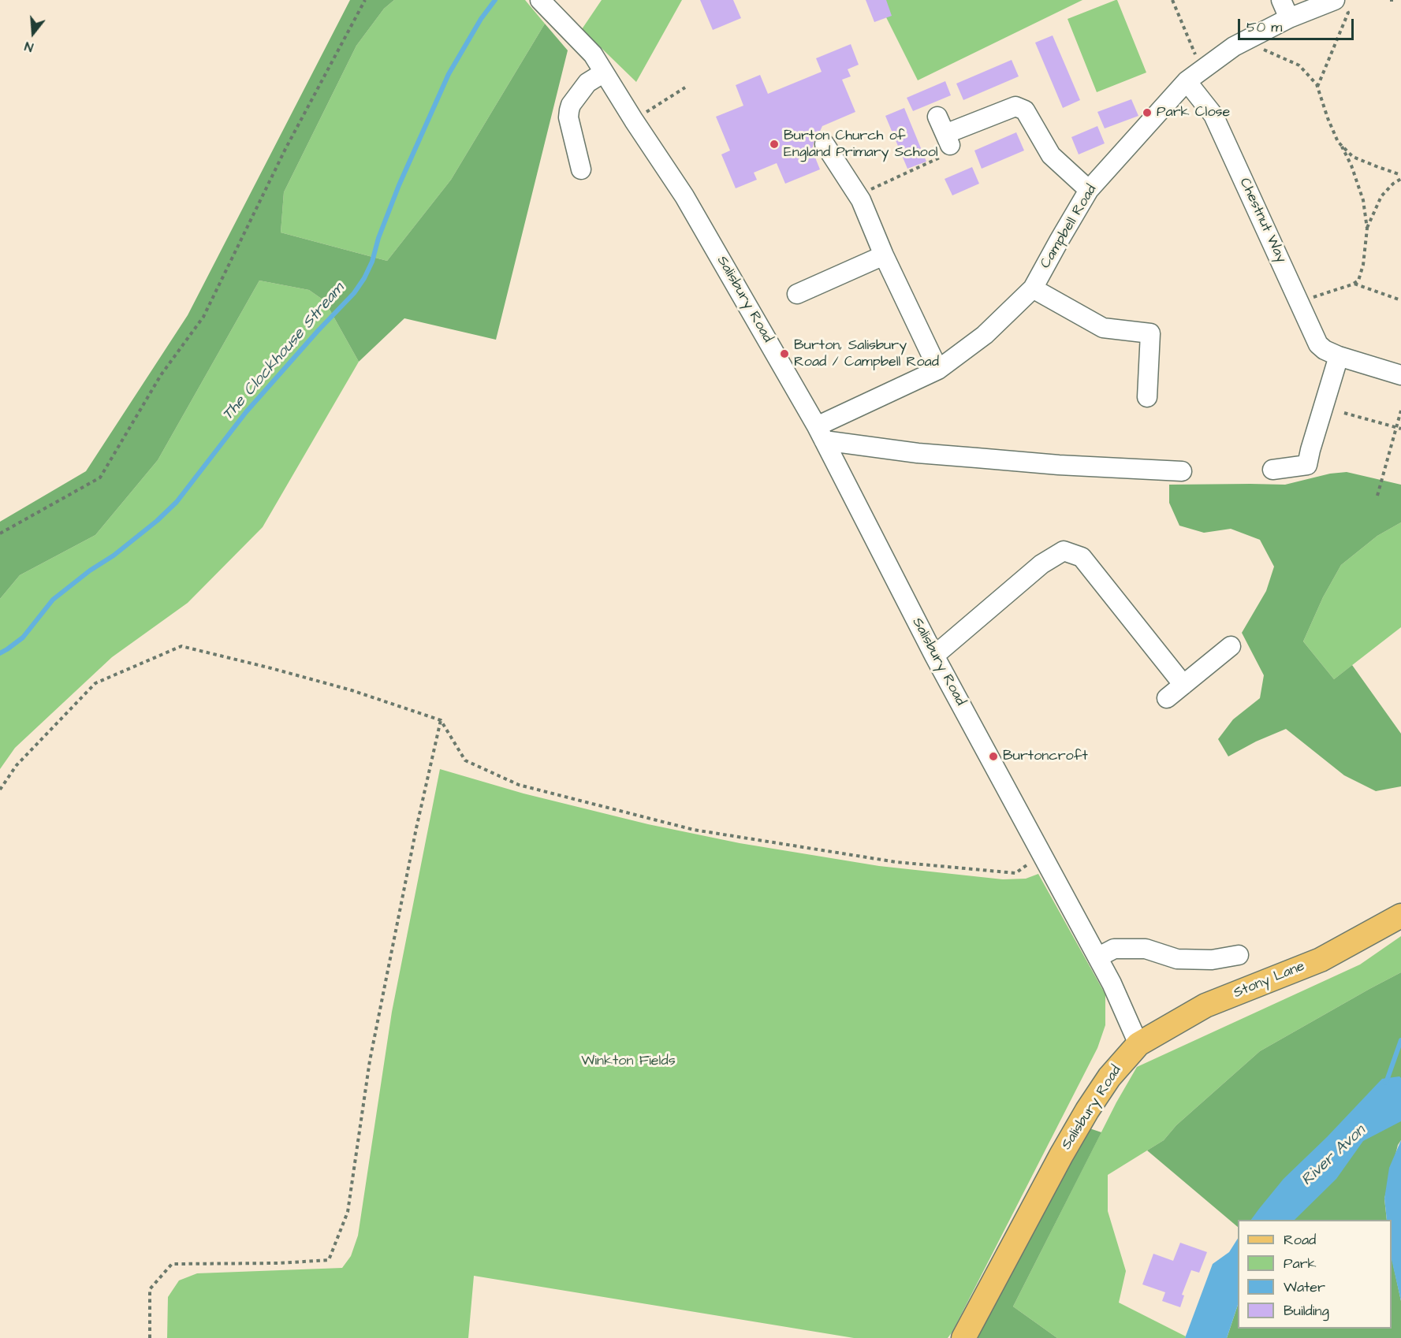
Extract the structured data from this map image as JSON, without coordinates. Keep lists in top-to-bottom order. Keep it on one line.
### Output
{"streets":{"main road":["Salisbury Road","Stony Lane"],"street":["Chestnut Way","Campbell Road"]},"crossings":[["Chestnut Way","Campbell Road"],["Campbell Road","Salisbury Road"],["Salisbury Road","Stony Lane"]],"water":["The Clockhouse Stream","River Avon"],"parks":["Winkton Fields"],"places":["Park Close","Burton Church of England Primary School","Burton, Salisbury Road / Campbell Road","Burtoncroft"],"legend":["Road","Park","Water","Building"],"scale_bar":"50 m","north":"bottom"}
